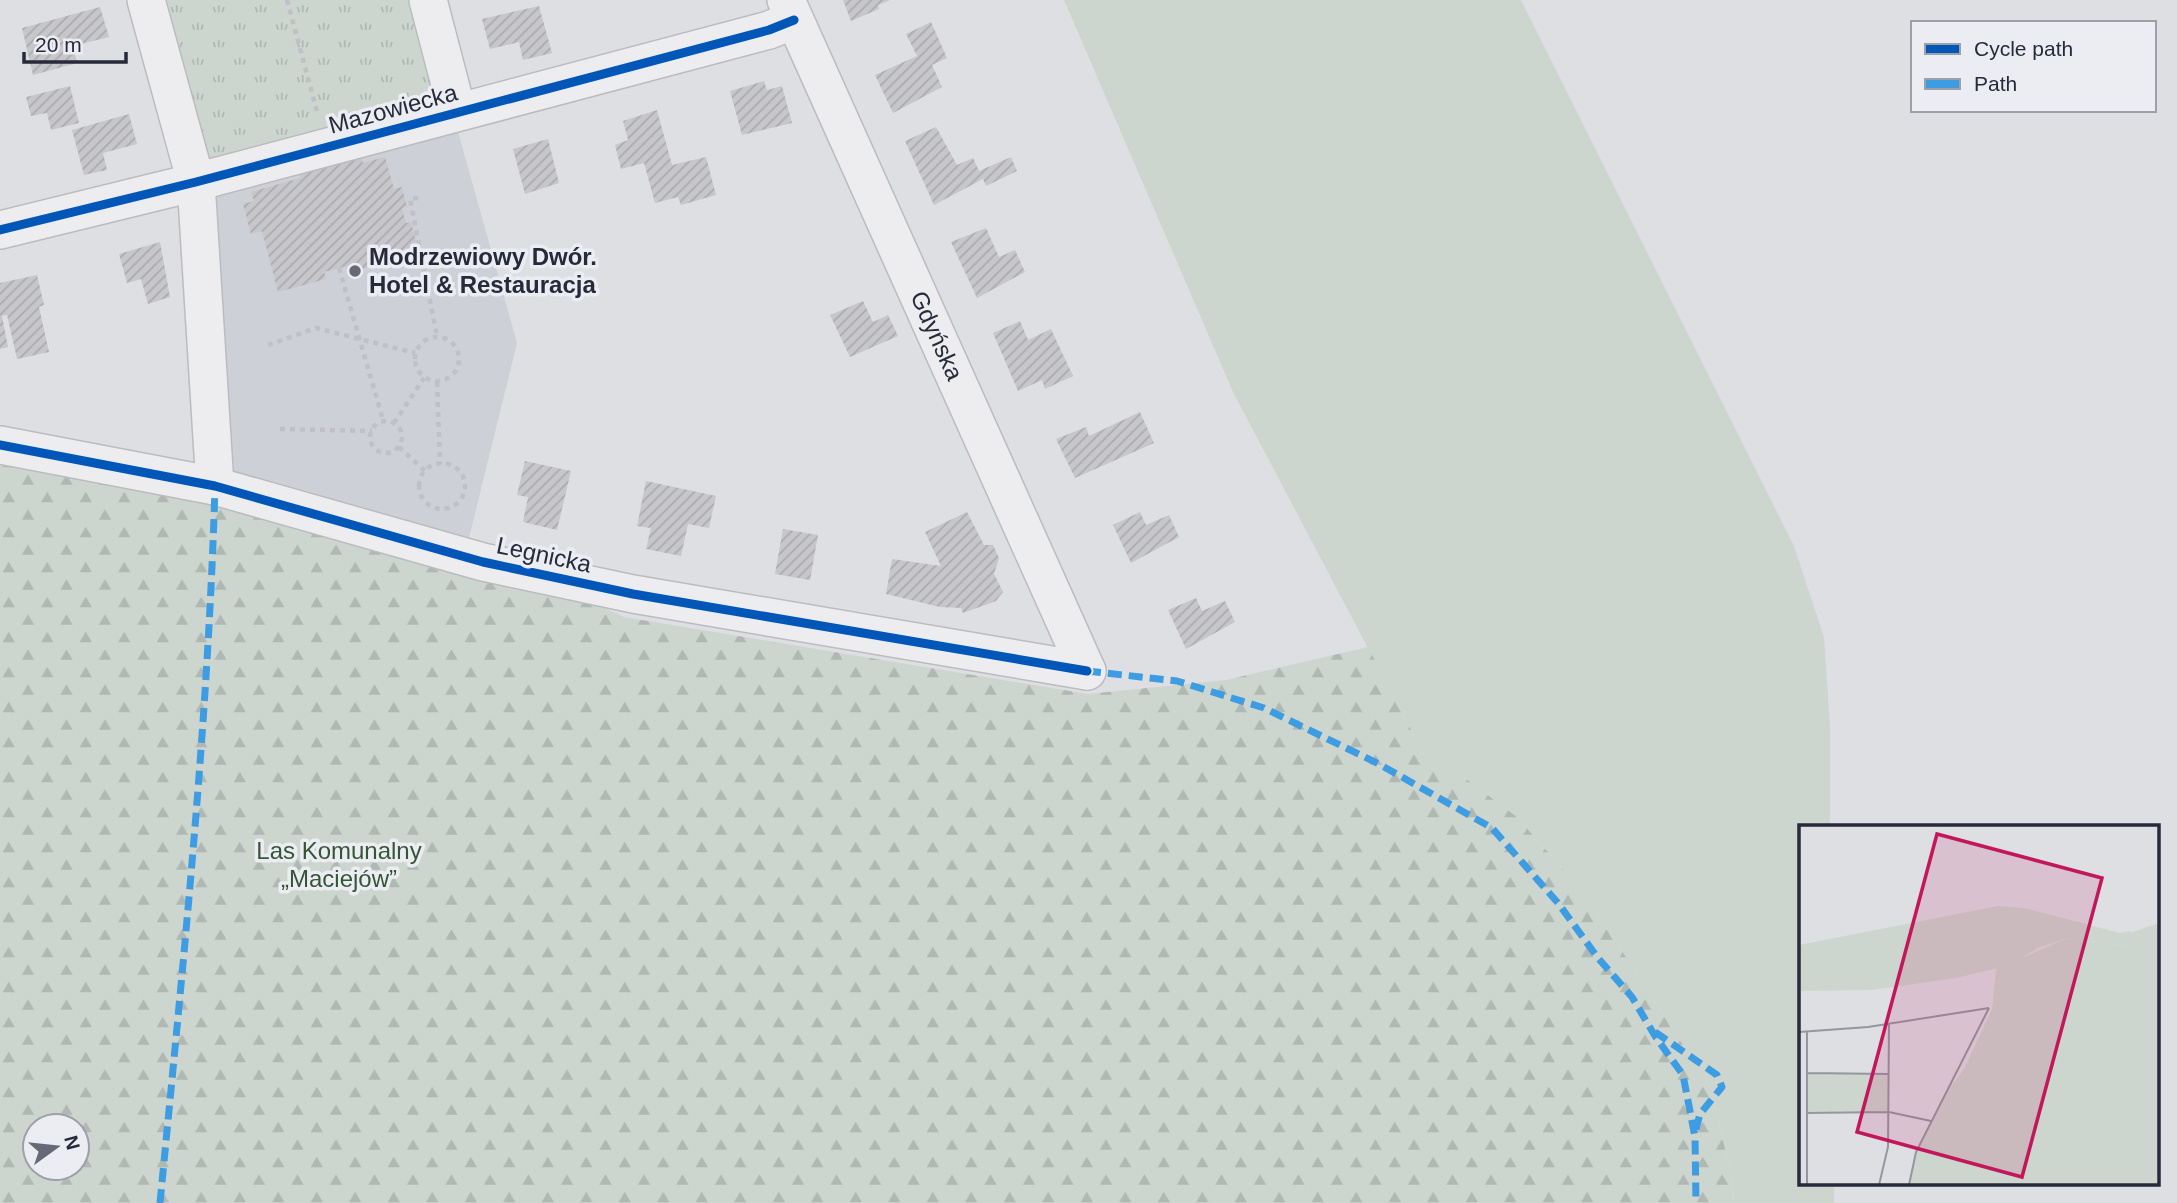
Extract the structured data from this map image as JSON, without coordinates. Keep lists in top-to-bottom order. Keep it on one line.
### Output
{"streets":{"street":["Mazowiecka","Gdyńska","Legnicka"]},"crossings":[["Mazowiecka","Gdyńska"],["Gdyńska","Legnicka"]],"parks":["Las Komunalny „Maciejów”"],"places":["Modrzewiowy Dwór. Hotel & Restauracja"],"legend":["Cycle path","Path"],"scale_bar":"20 m","north":"right"}
